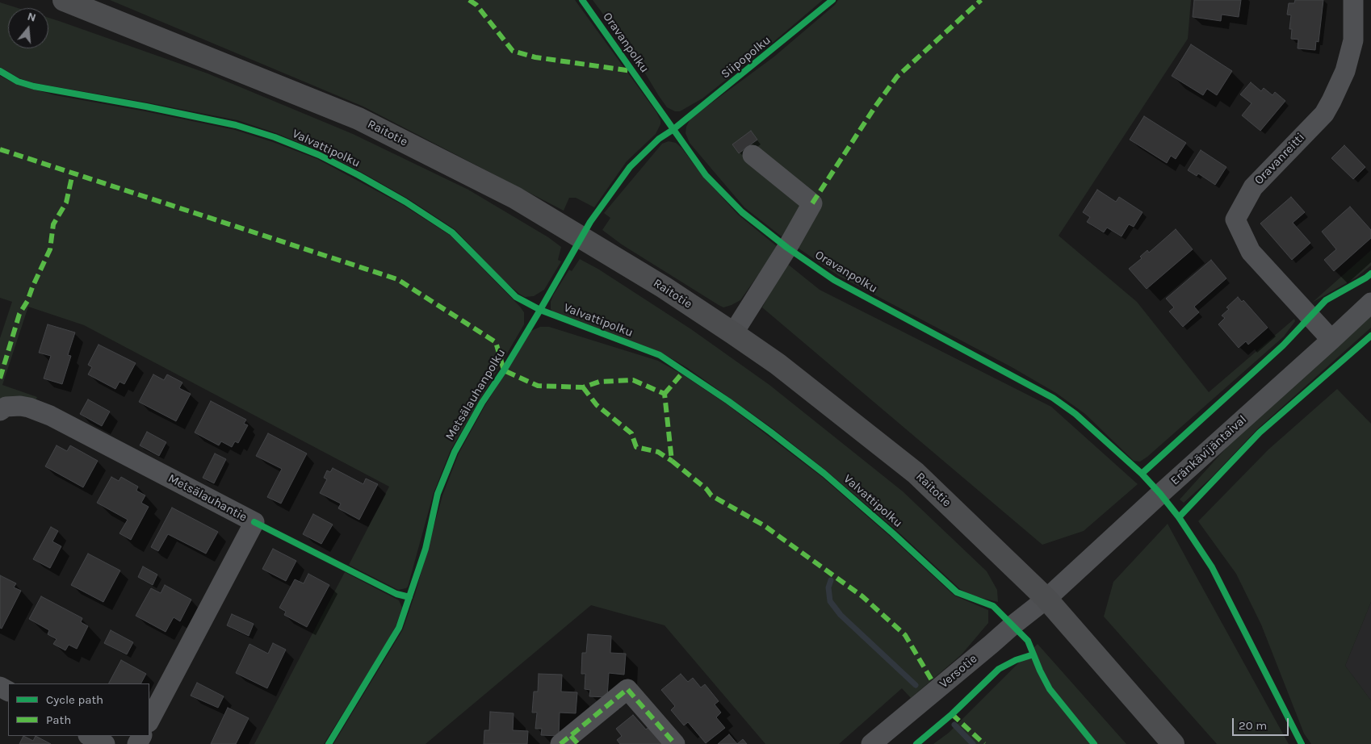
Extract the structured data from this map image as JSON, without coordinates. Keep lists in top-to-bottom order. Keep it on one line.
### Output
{"streets":{"main road":["Raitotie"],"street":["Oravanreitti","Eränkävijäntaival","Metsälauhantie","Versotie"],"cycle path":["Oravanpolku","Siipopolku","Valvattipolku"]},"crossings":[["Raitotie","Eränkävijäntaival"],["Raitotie","Versotie"],["Oravanreitti","Eränkävijäntaival"],["Eränkävijäntaival","Versotie"]],"legend":["Cycle path","Path"],"scale_bar":"20 m","north":"top"}
